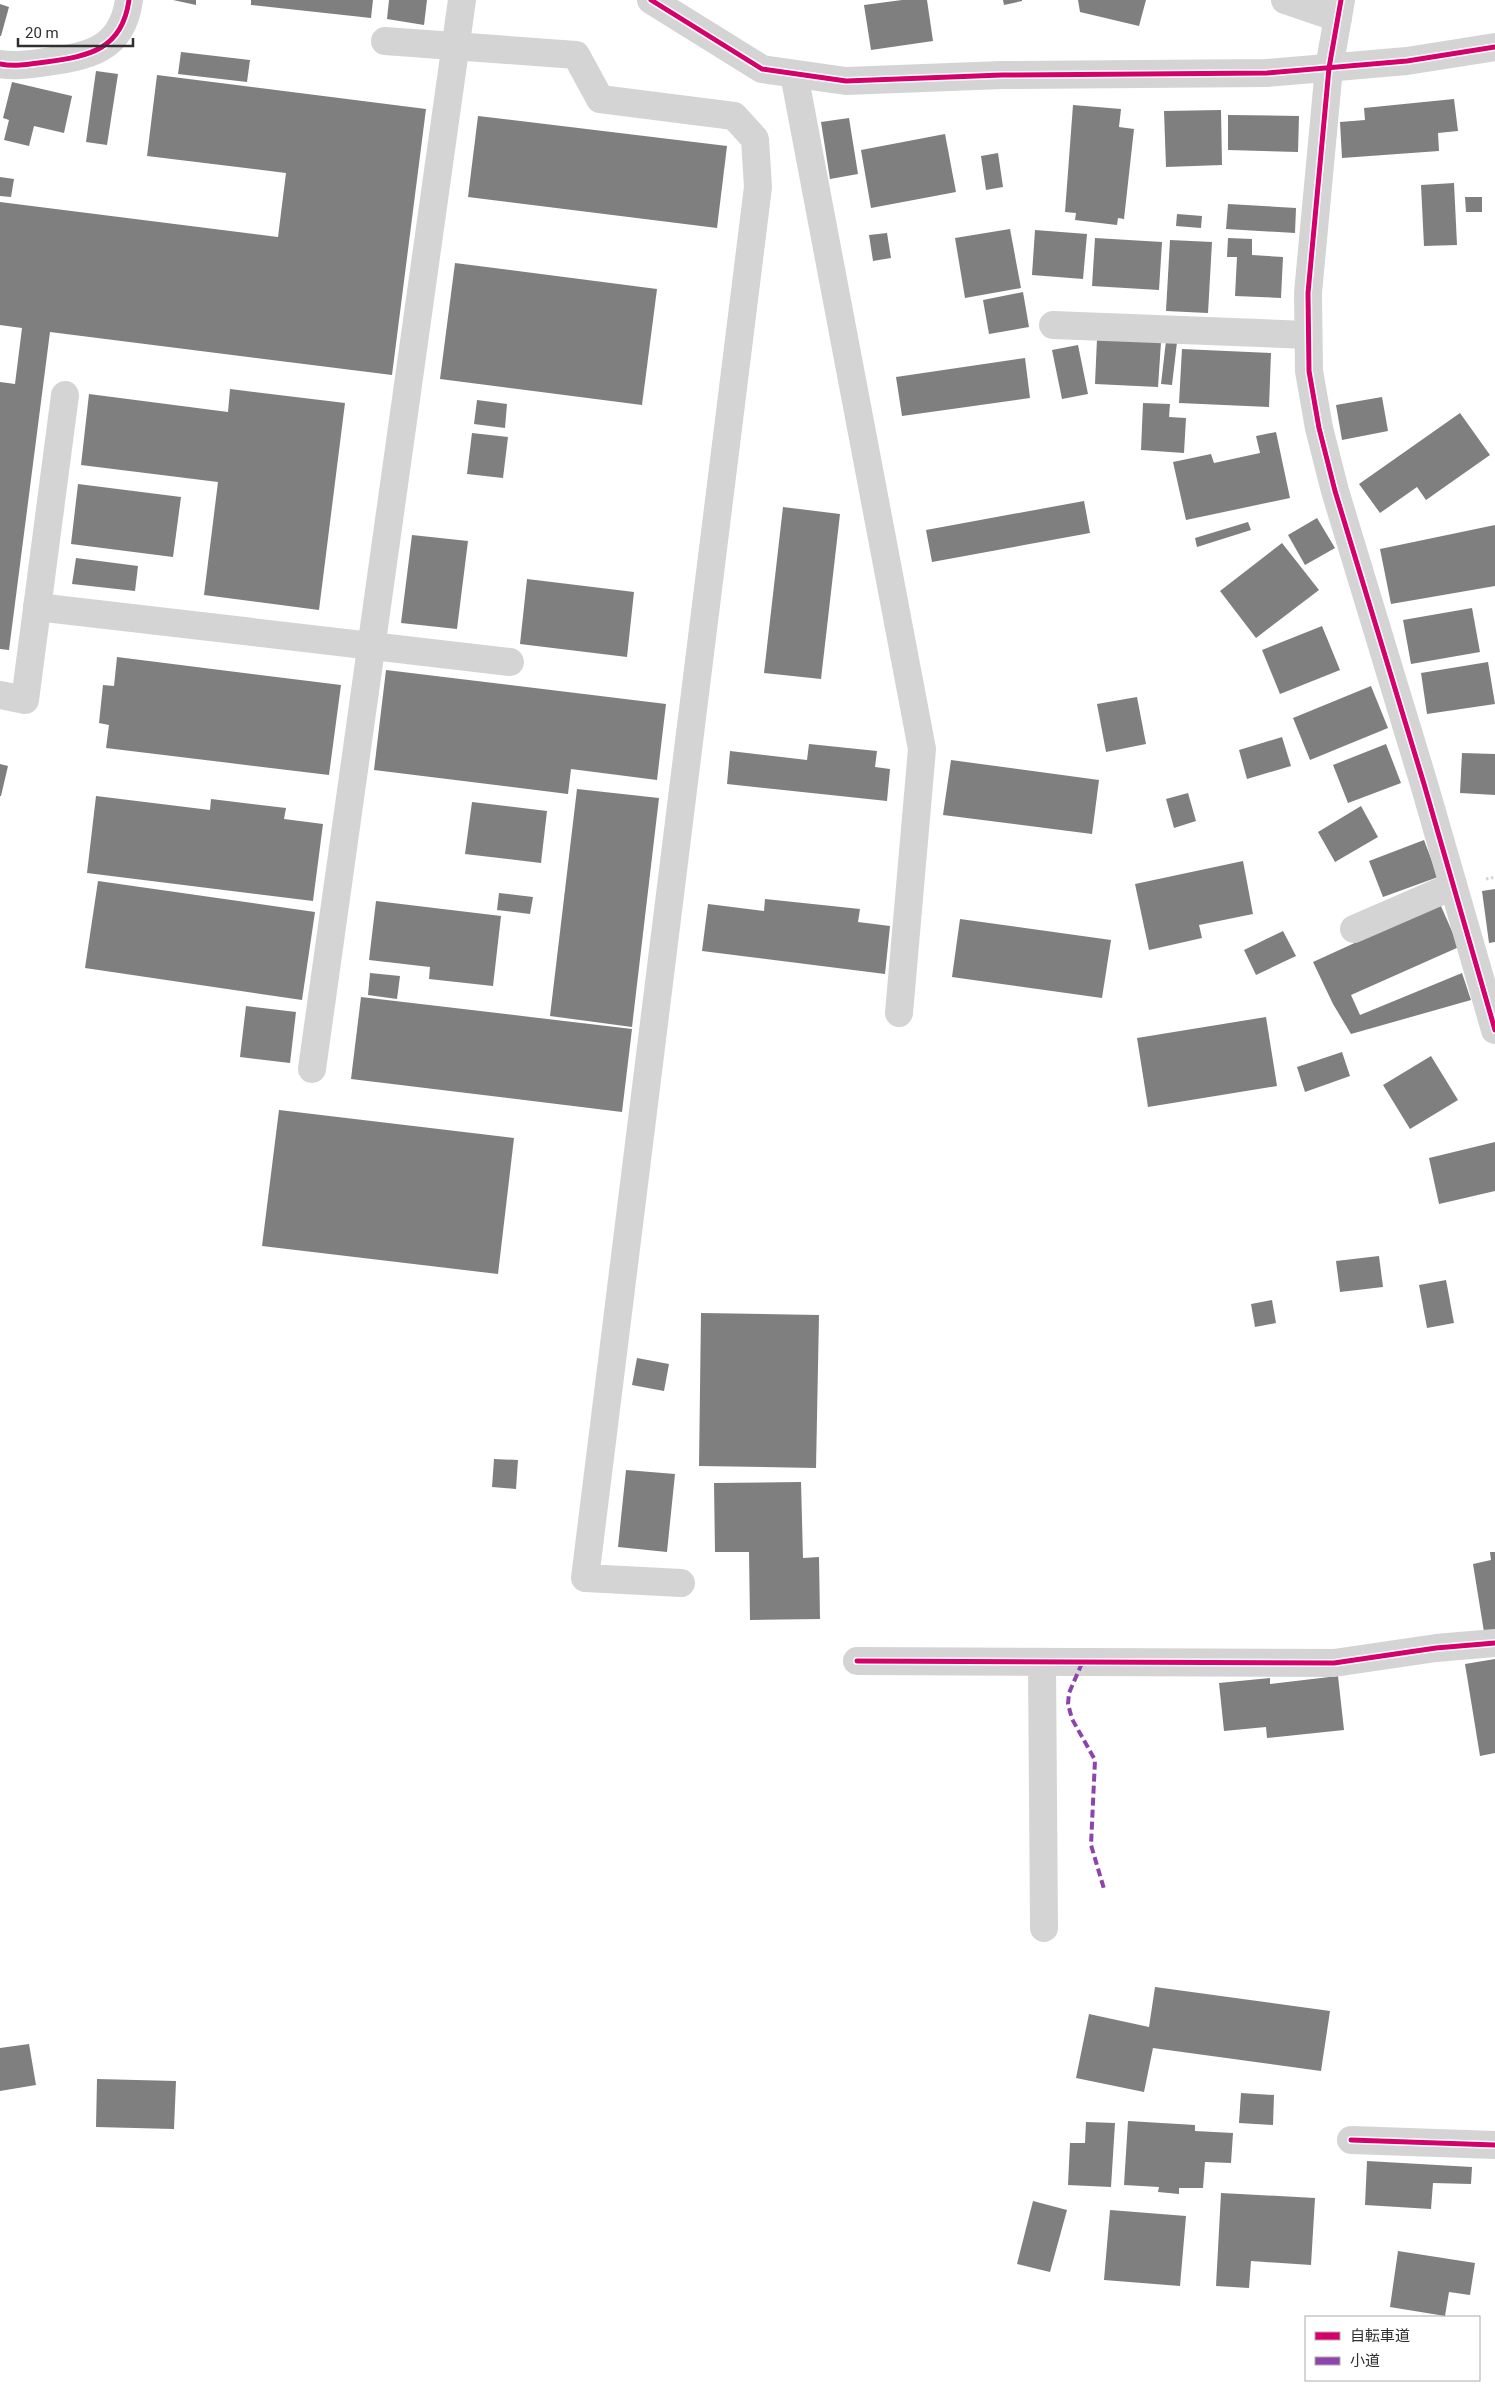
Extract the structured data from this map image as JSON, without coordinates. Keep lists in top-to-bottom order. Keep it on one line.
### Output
{"legend":["自転車道","小道"],"scale_bar":"20 m"}
